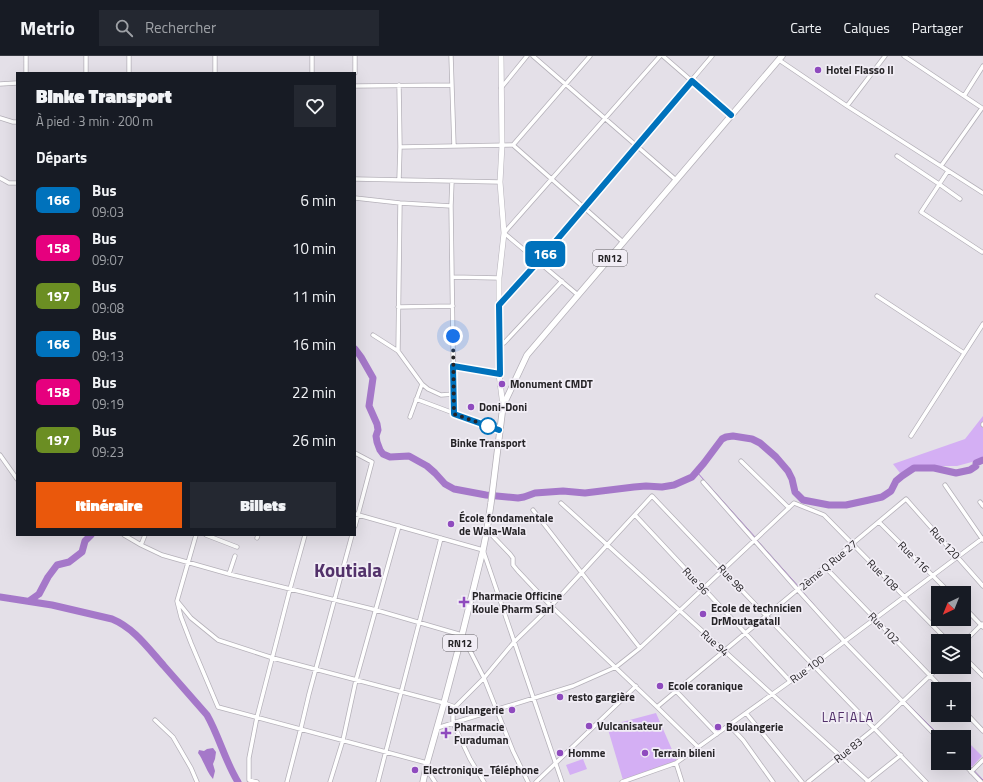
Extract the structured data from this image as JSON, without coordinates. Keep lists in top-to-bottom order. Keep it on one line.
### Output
{"streets":{"main road":["RN12"],"street":["Rue 120","Rue 116","2ème Q Rue 27","Rue 108","Rue 98","Rue 96","Rue 102","Rue 94","Rue 100","Rue 83"]},"crossings":[["Rue 120","2ème Q Rue 27"],["Rue 120","Rue 100"],["Rue 116","2ème Q Rue 27"],["Rue 116","Rue 100"],["2ème Q Rue 27","Rue 108"],["2ème Q Rue 27","Rue 98"],["2ème Q Rue 27","Rue 96"],["2ème Q Rue 27","Rue 102"],["2ème Q Rue 27","Rue 94"],["Rue 108","Rue 100"],["Rue 98","Rue 96"],["Rue 98","Rue 100"],["Rue 98","Rue 83"],["Rue 96","Rue 100"],["Rue 102","Rue 100"],["Rue 102","Rue 83"],["Rue 94","Rue 100"],["Rue 94","Rue 83"]],"districts":["Koutiala","LAFIALA"],"places":{"other":["Hotel Flasso II","Monument CMDT","Doni-Doni","Binke Transport","École fondamentale de Wala-Wala","Ecole de technicien DrMoutagatall","Ecole coranique","resto gargière","boulangerie","Vulcanisateur","Boulangerie","Homme","Terrain bileni","Electronique_Téléphone"],"health":["Pharmacie Officine Koule Pharm Sarl","Pharmacie Furaduman"]},"lines":["bus line 166"],"north":"bottom left","page":{"header":"Metrio","search":"Rechercher","nav":["Carte","Calques","Partager"],"on_map":"166","heading":[["Binke Transport","À pied · 3 min · 200 m"],"Départs"],"list":[{"mark":"166","name":"Bus","note":"09:03","value":"6 min"},{"mark":"158","name":"Bus","note":"09:07","value":"10 min"},{"mark":"197","name":"Bus","note":"09:08","value":"11 min"},{"mark":"166","name":"Bus","note":"09:13","value":"16 min"},{"mark":"158","name":"Bus","note":"09:19","value":"22 min"},{"mark":"197","name":"Bus","note":"09:23","value":"26 min"}],"buttons":["Itinéraire","Billets"],"map_buttons":["+","−"]}}
